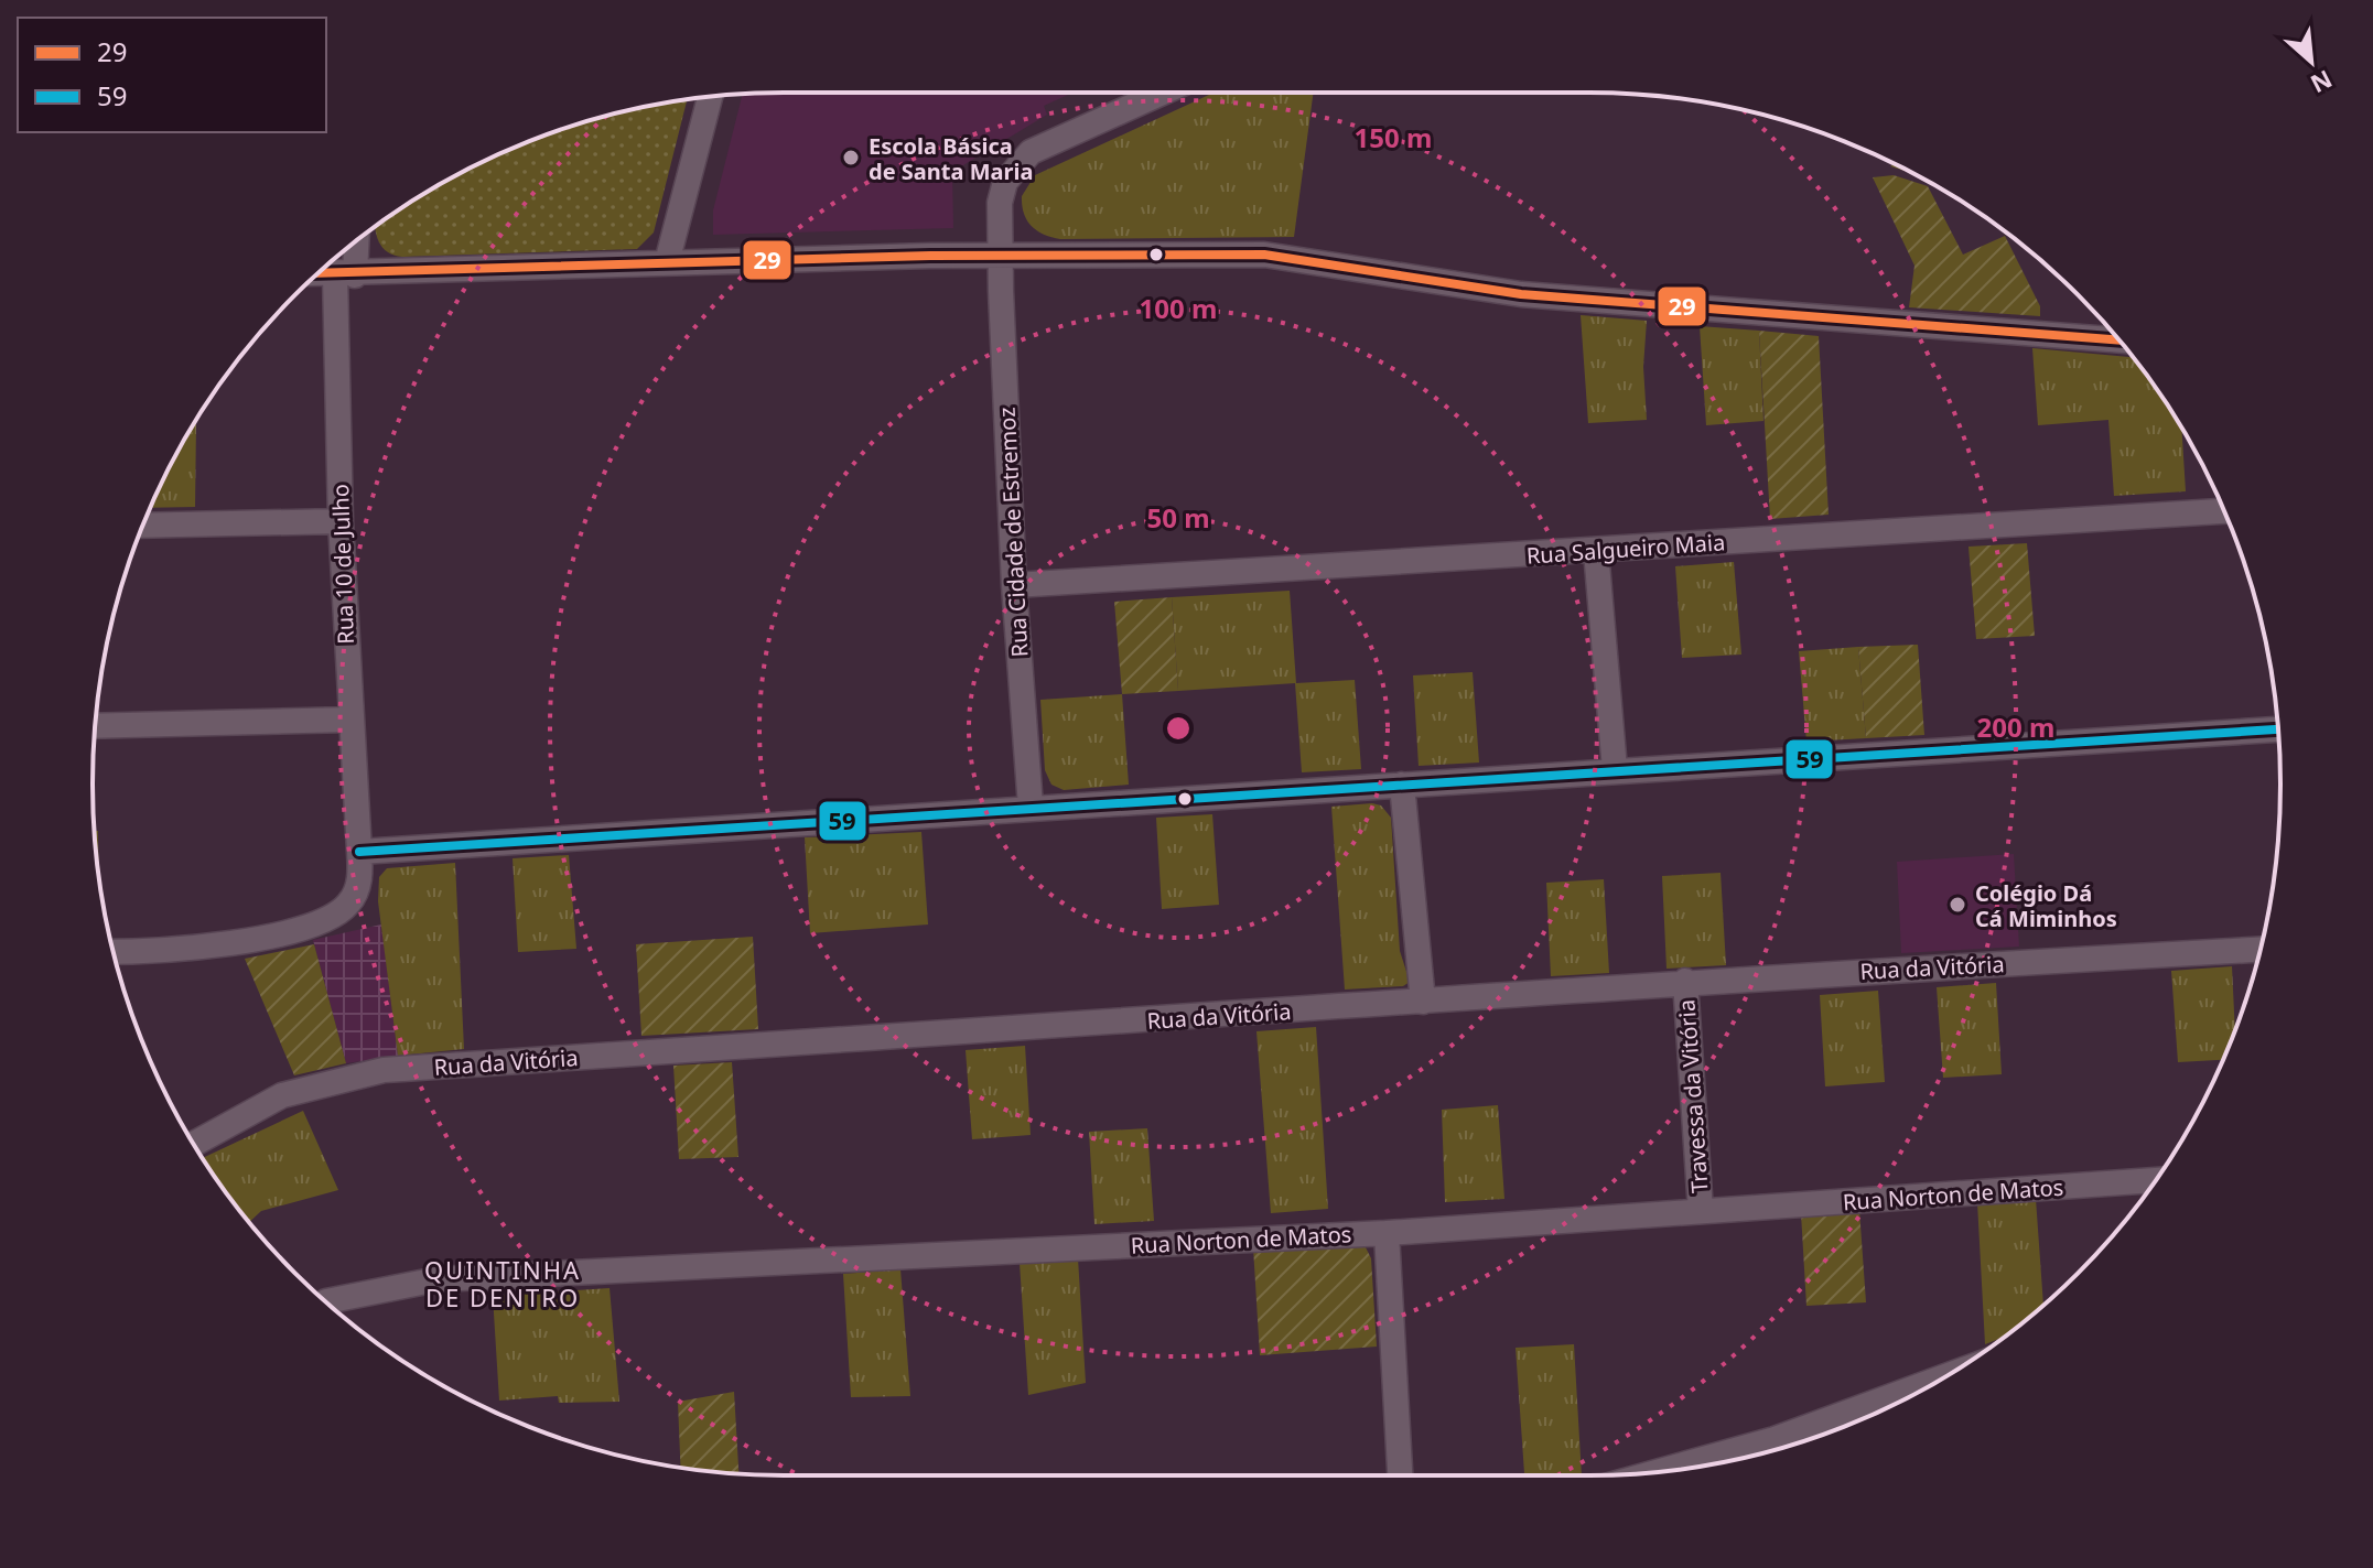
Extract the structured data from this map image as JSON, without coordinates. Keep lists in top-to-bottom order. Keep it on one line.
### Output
{"streets":{"street":["Rua Cidade de Estremoz","Rua Salgueiro Maia","Rua 10 de Julho","Rua da Vitória","Travessa da Vitória","Rua Norton de Matos"]},"crossings":[["Rua Cidade de Estremoz","Rua Salgueiro Maia"],["Rua da Vitória","Travessa da Vitória"],["Travessa da Vitória","Rua Norton de Matos"]],"districts":["QUINTINHA DE DENTRO"],"places":["Escola Básica de Santa Maria","Colégio Dá Cá Miminhos"],"lines":["transit line 29","transit line 59"],"legend":["29","59"],"north":"bottom right","rings":["150 m","100 m","50 m","200 m"]}
